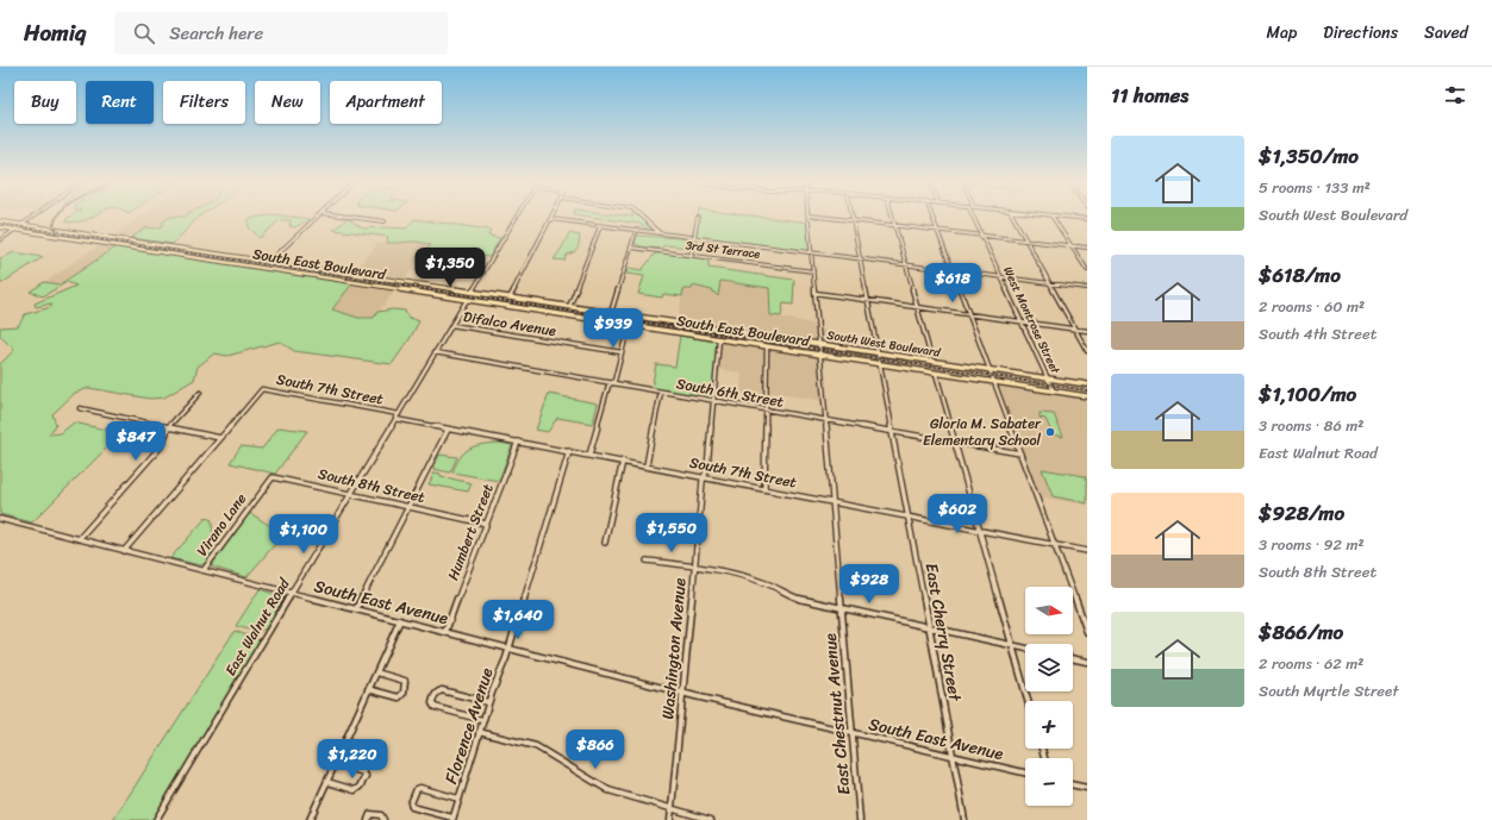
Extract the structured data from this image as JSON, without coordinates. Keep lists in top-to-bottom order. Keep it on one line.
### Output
{"streets":{"main road":["South East Boulevard","South West Boulevard"],"street":["3rd St Terrace","West Montrose Street","Difalco Avenue","South 7th Street","South 6th Street","South 8th Street","Virano Lane","Humbert Street","South East Avenue","East Walnut Road","East Cherry Street","Washington Avenue","East Chestnut Avenue","Florence Avenue"]},"crossings":[["3rd St Terrace","East Chestnut Avenue"],["South East Boulevard","West Montrose Street"],["South East Boulevard","East Walnut Road"],["South East Boulevard","East Cherry Street"],["South East Boulevard","Washington Avenue"],["South East Boulevard","East Chestnut Avenue"],["West Montrose Street","South West Boulevard"],["Difalco Avenue","East Walnut Road"],["South West Boulevard","East Cherry Street"],["South West Boulevard","East Chestnut Avenue"],["South 7th Street","Humbert Street"],["South 7th Street","East Walnut Road"],["South 7th Street","East Cherry Street"],["South 7th Street","Washington Avenue"],["South 7th Street","East Chestnut Avenue"],["South 7th Street","Florence Avenue"],["South 6th Street","East Walnut Road"],["South 6th Street","East Cherry Street"],["South 6th Street","Washington Avenue"],["South 6th Street","East Chestnut Avenue"],["South 8th Street","Virano Lane"],["South 8th Street","Humbert Street"],["South 8th Street","East Walnut Road"],["Virano Lane","South East Avenue"],["Humbert Street","South East Avenue"],["South East Avenue","East Walnut Road"],["South East Avenue","East Cherry Street"],["South East Avenue","Washington Avenue"],["South East Avenue","East Chestnut Avenue"],["South East Avenue","Florence Avenue"]],"places":["Gloria M. Sabater Elementary School"],"north":"right","page":{"header":"Homiq","search":"Search here","nav":["Map","Directions","Saved"],"heading":"11 homes","chip":["Buy","Rent","Filters","New","Apartment"],"list":[{"name":"$1,350/mo","note":"5 rooms · 133 m² · South West Boulevard"},{"name":"$618/mo","note":"2 rooms · 60 m² · South 4th Street"},{"name":"$1,100/mo","note":"3 rooms · 86 m² · East Walnut Road"},{"name":"$928/mo","note":"3 rooms · 92 m² · South 8th Street"},{"name":"$866/mo","note":"2 rooms · 62 m² · South Myrtle Street"}],"price":["$1,350","$618","$939","$847","$602","$1,550","$1,100","$928","$1,640","$866","$1,220"],"map_buttons":["+","−"]}}
